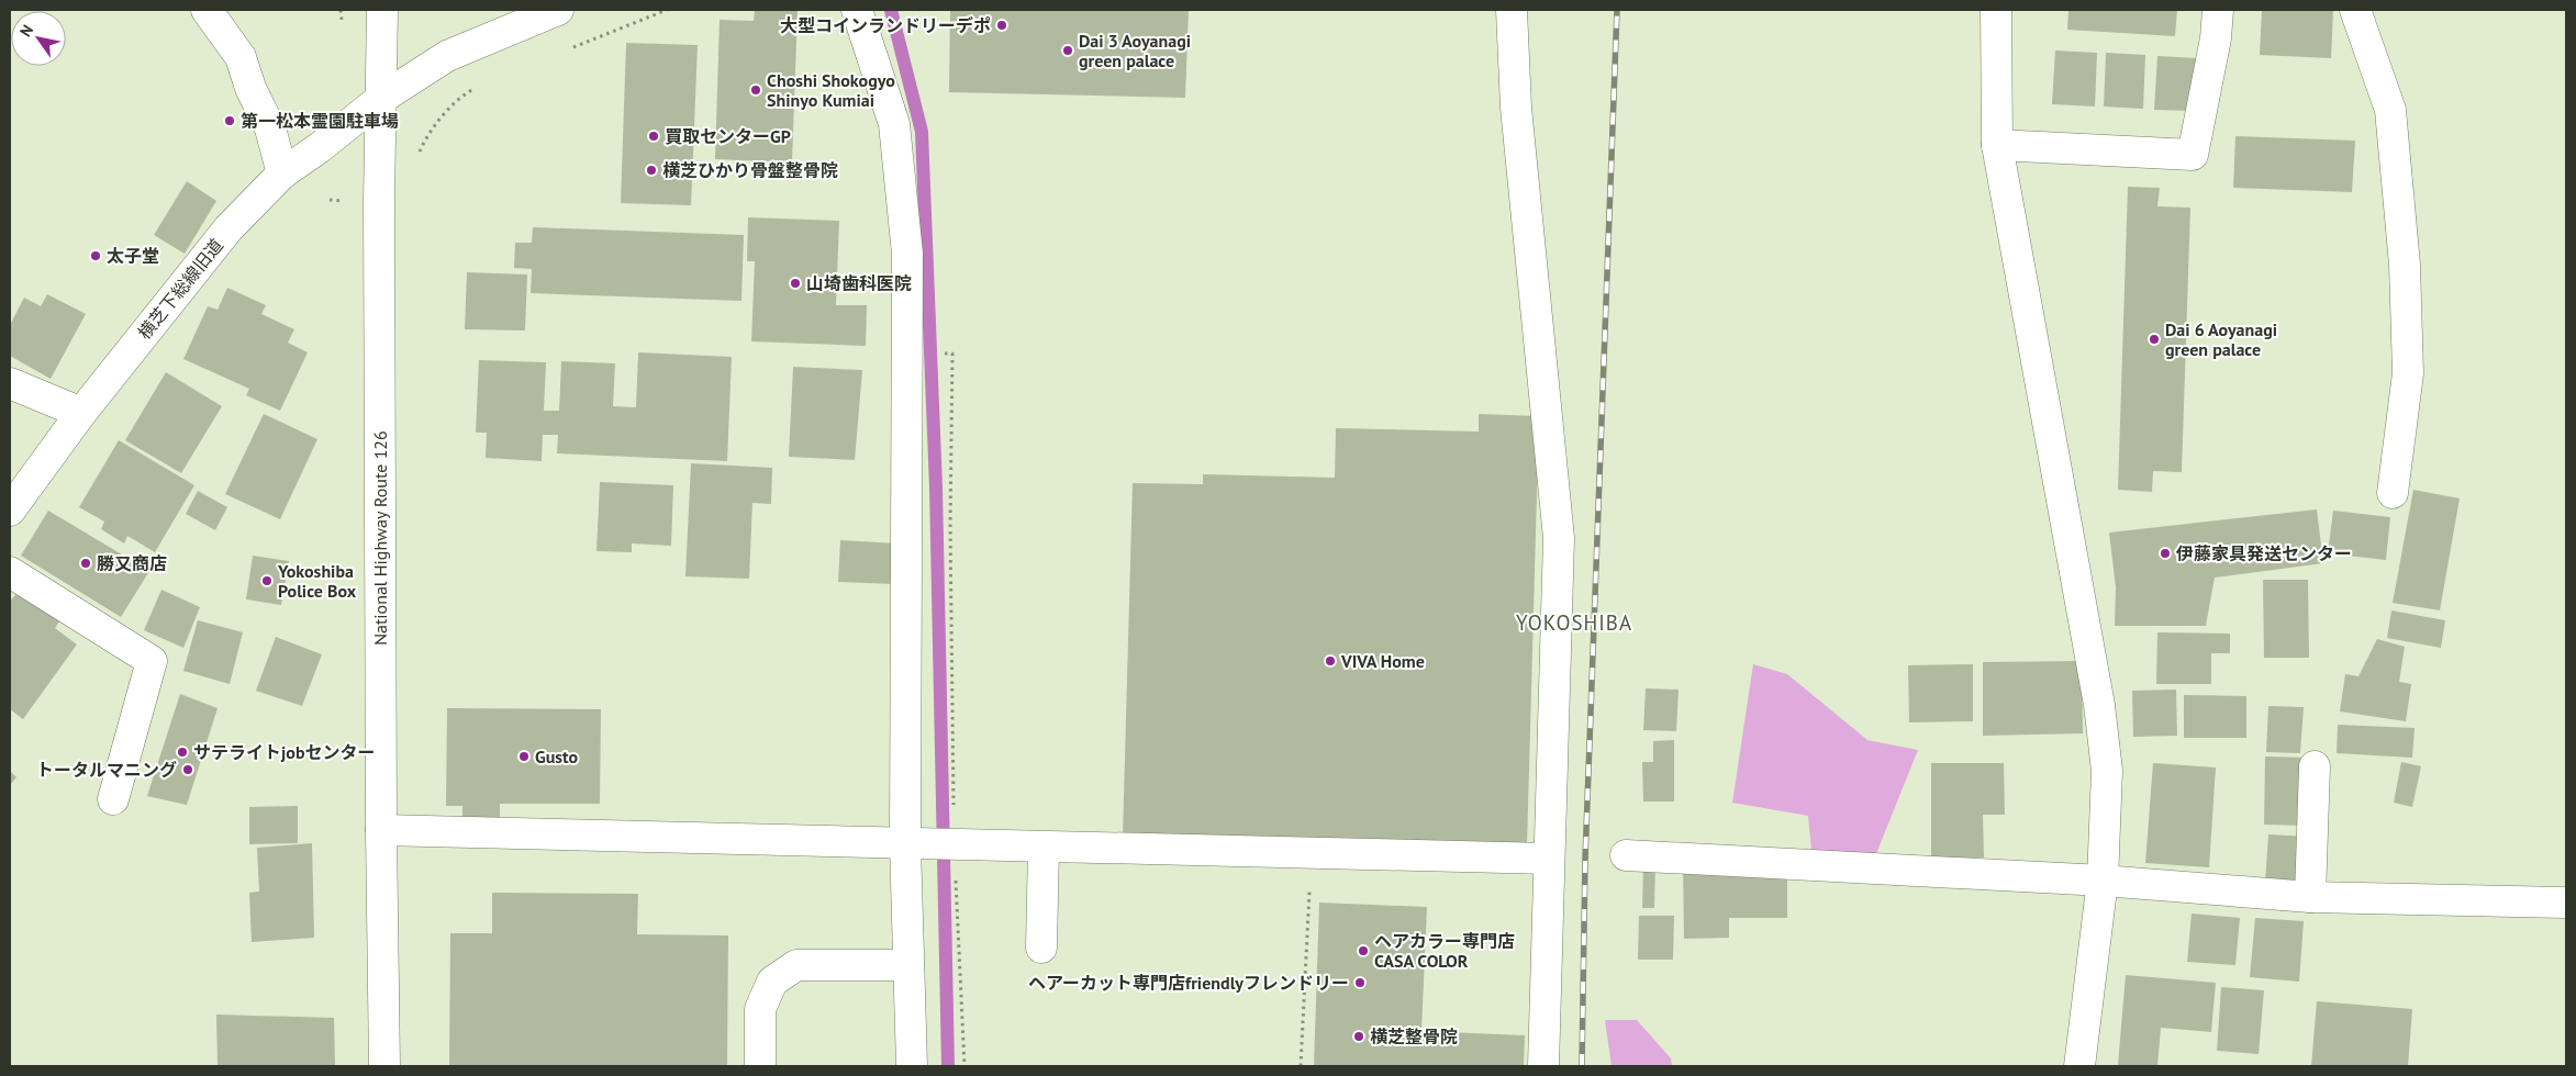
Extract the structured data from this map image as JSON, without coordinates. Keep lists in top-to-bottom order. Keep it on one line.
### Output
{"streets":{"main road":["横芝下総線旧道","National Highway Route 126"]},"crossings":[["横芝下総線旧道","National Highway Route 126"]],"districts":["YOKOSHIBA"],"places":["大型コインランドリーデポ","Dai 3 Aoyanagi green palace","Choshi Shokogyo Shinyo Kumiai","第一松本霊園駐車場","買取センターGP","横芝ひかり骨盤整骨院","太子堂","山埼歯科医院","Dai 6 Aoyanagi green palace","伊藤家具発送センター","勝又商店","Yokoshiba Police Box","VIVA Home","サテライトjobセンター","Gusto","トータルマニング","ヘアカラー専門店 CASA COLOR","ヘアーカット専門店friendlyフレンドリー","横芝整骨院"],"north":"top left"}
